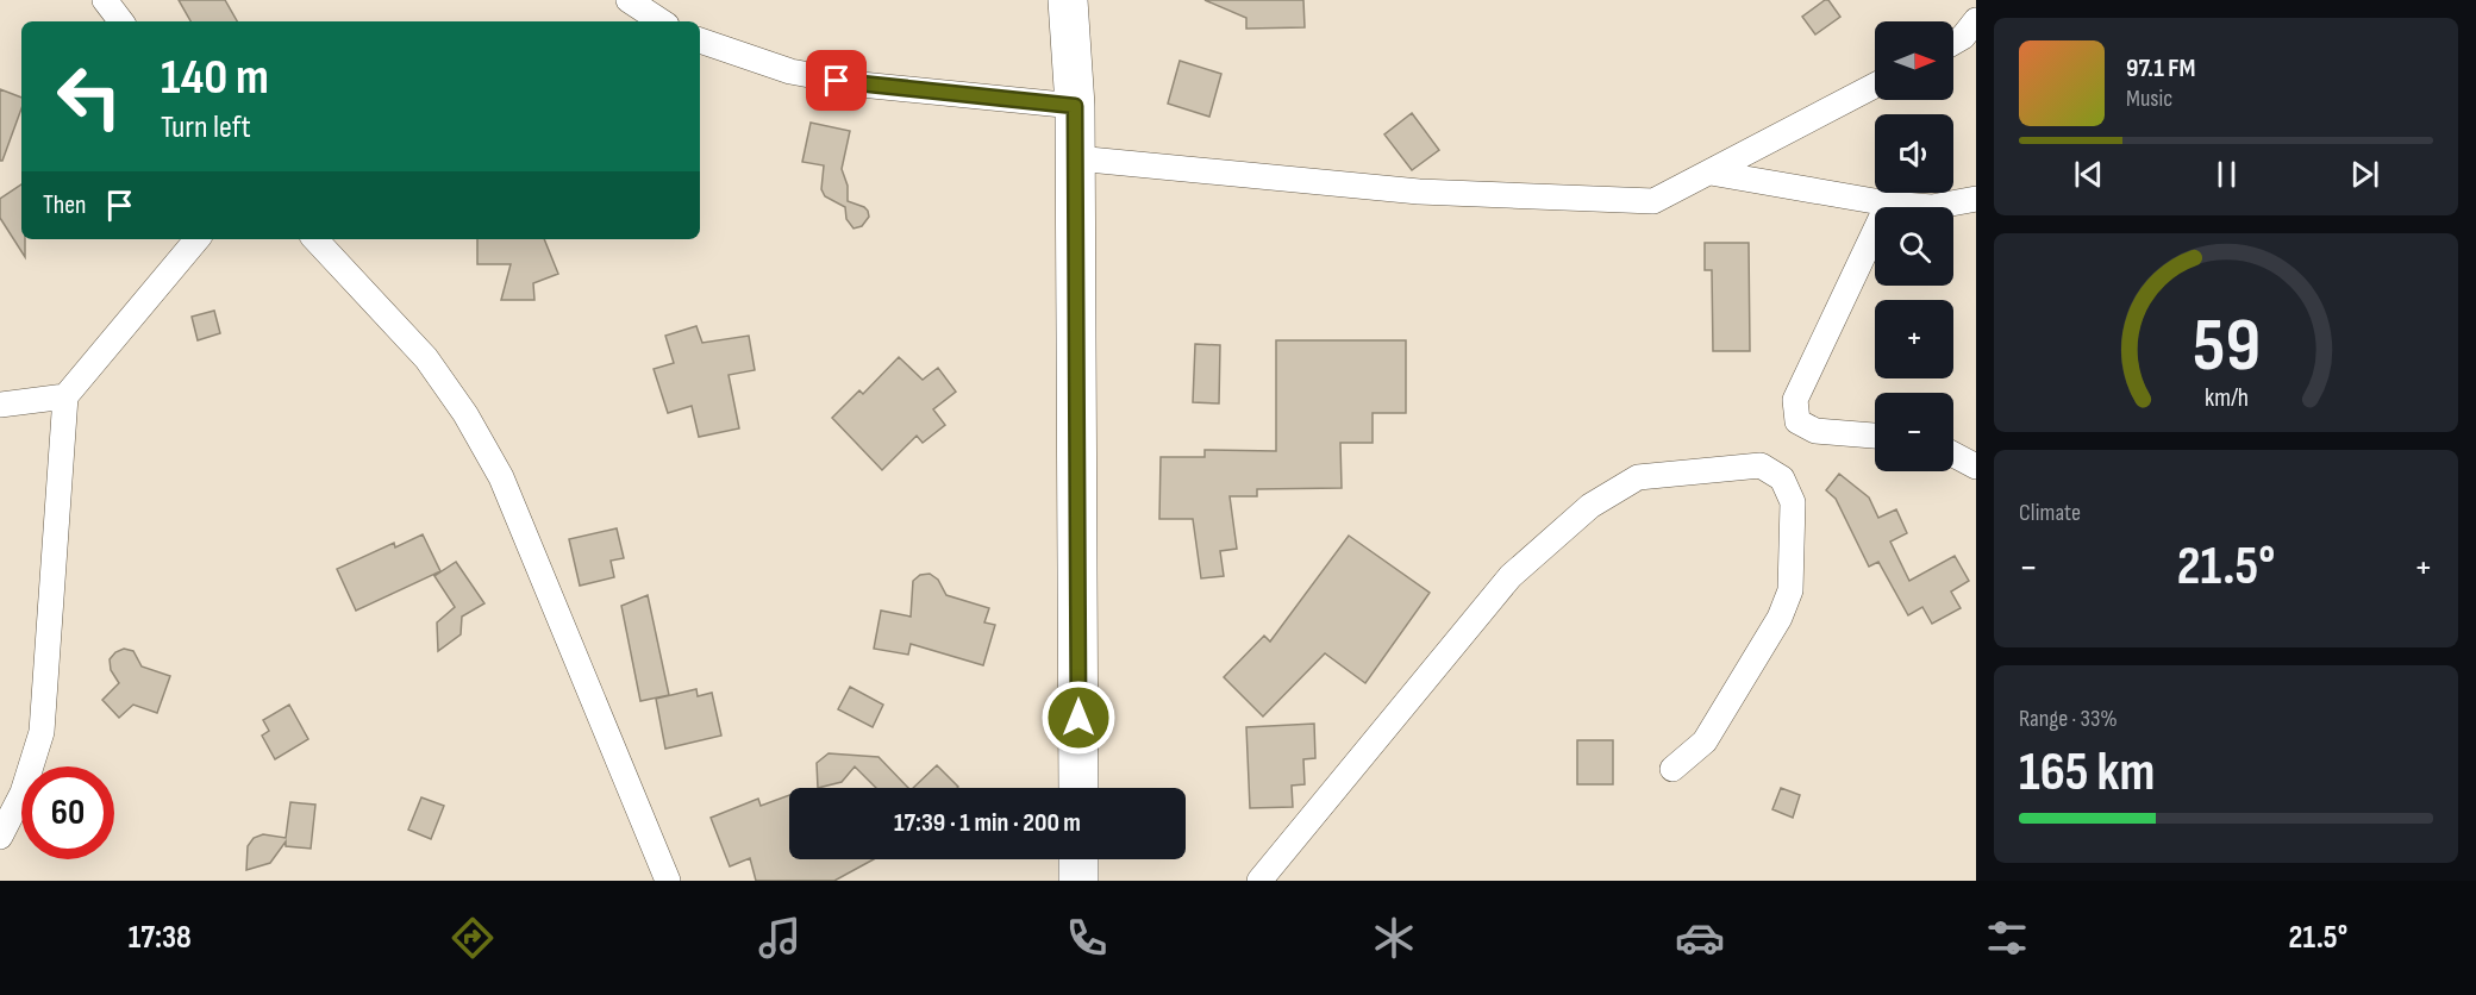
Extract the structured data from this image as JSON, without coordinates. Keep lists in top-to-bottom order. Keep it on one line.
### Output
{"north":"right","page":{"map_buttons":["+","−"],"turn":["140 m","Turn left"],"song":["97.1 FM","Music"],"then":"Then","tile":["Climate",["Range · 33%","165 km"]],"heat":["−","21.5°","+"],"limit":"60","trip":"17:39 · 1 min · 200 m","tabs":["17:38","21.5°"],"gauge":["59","km/h"]}}
